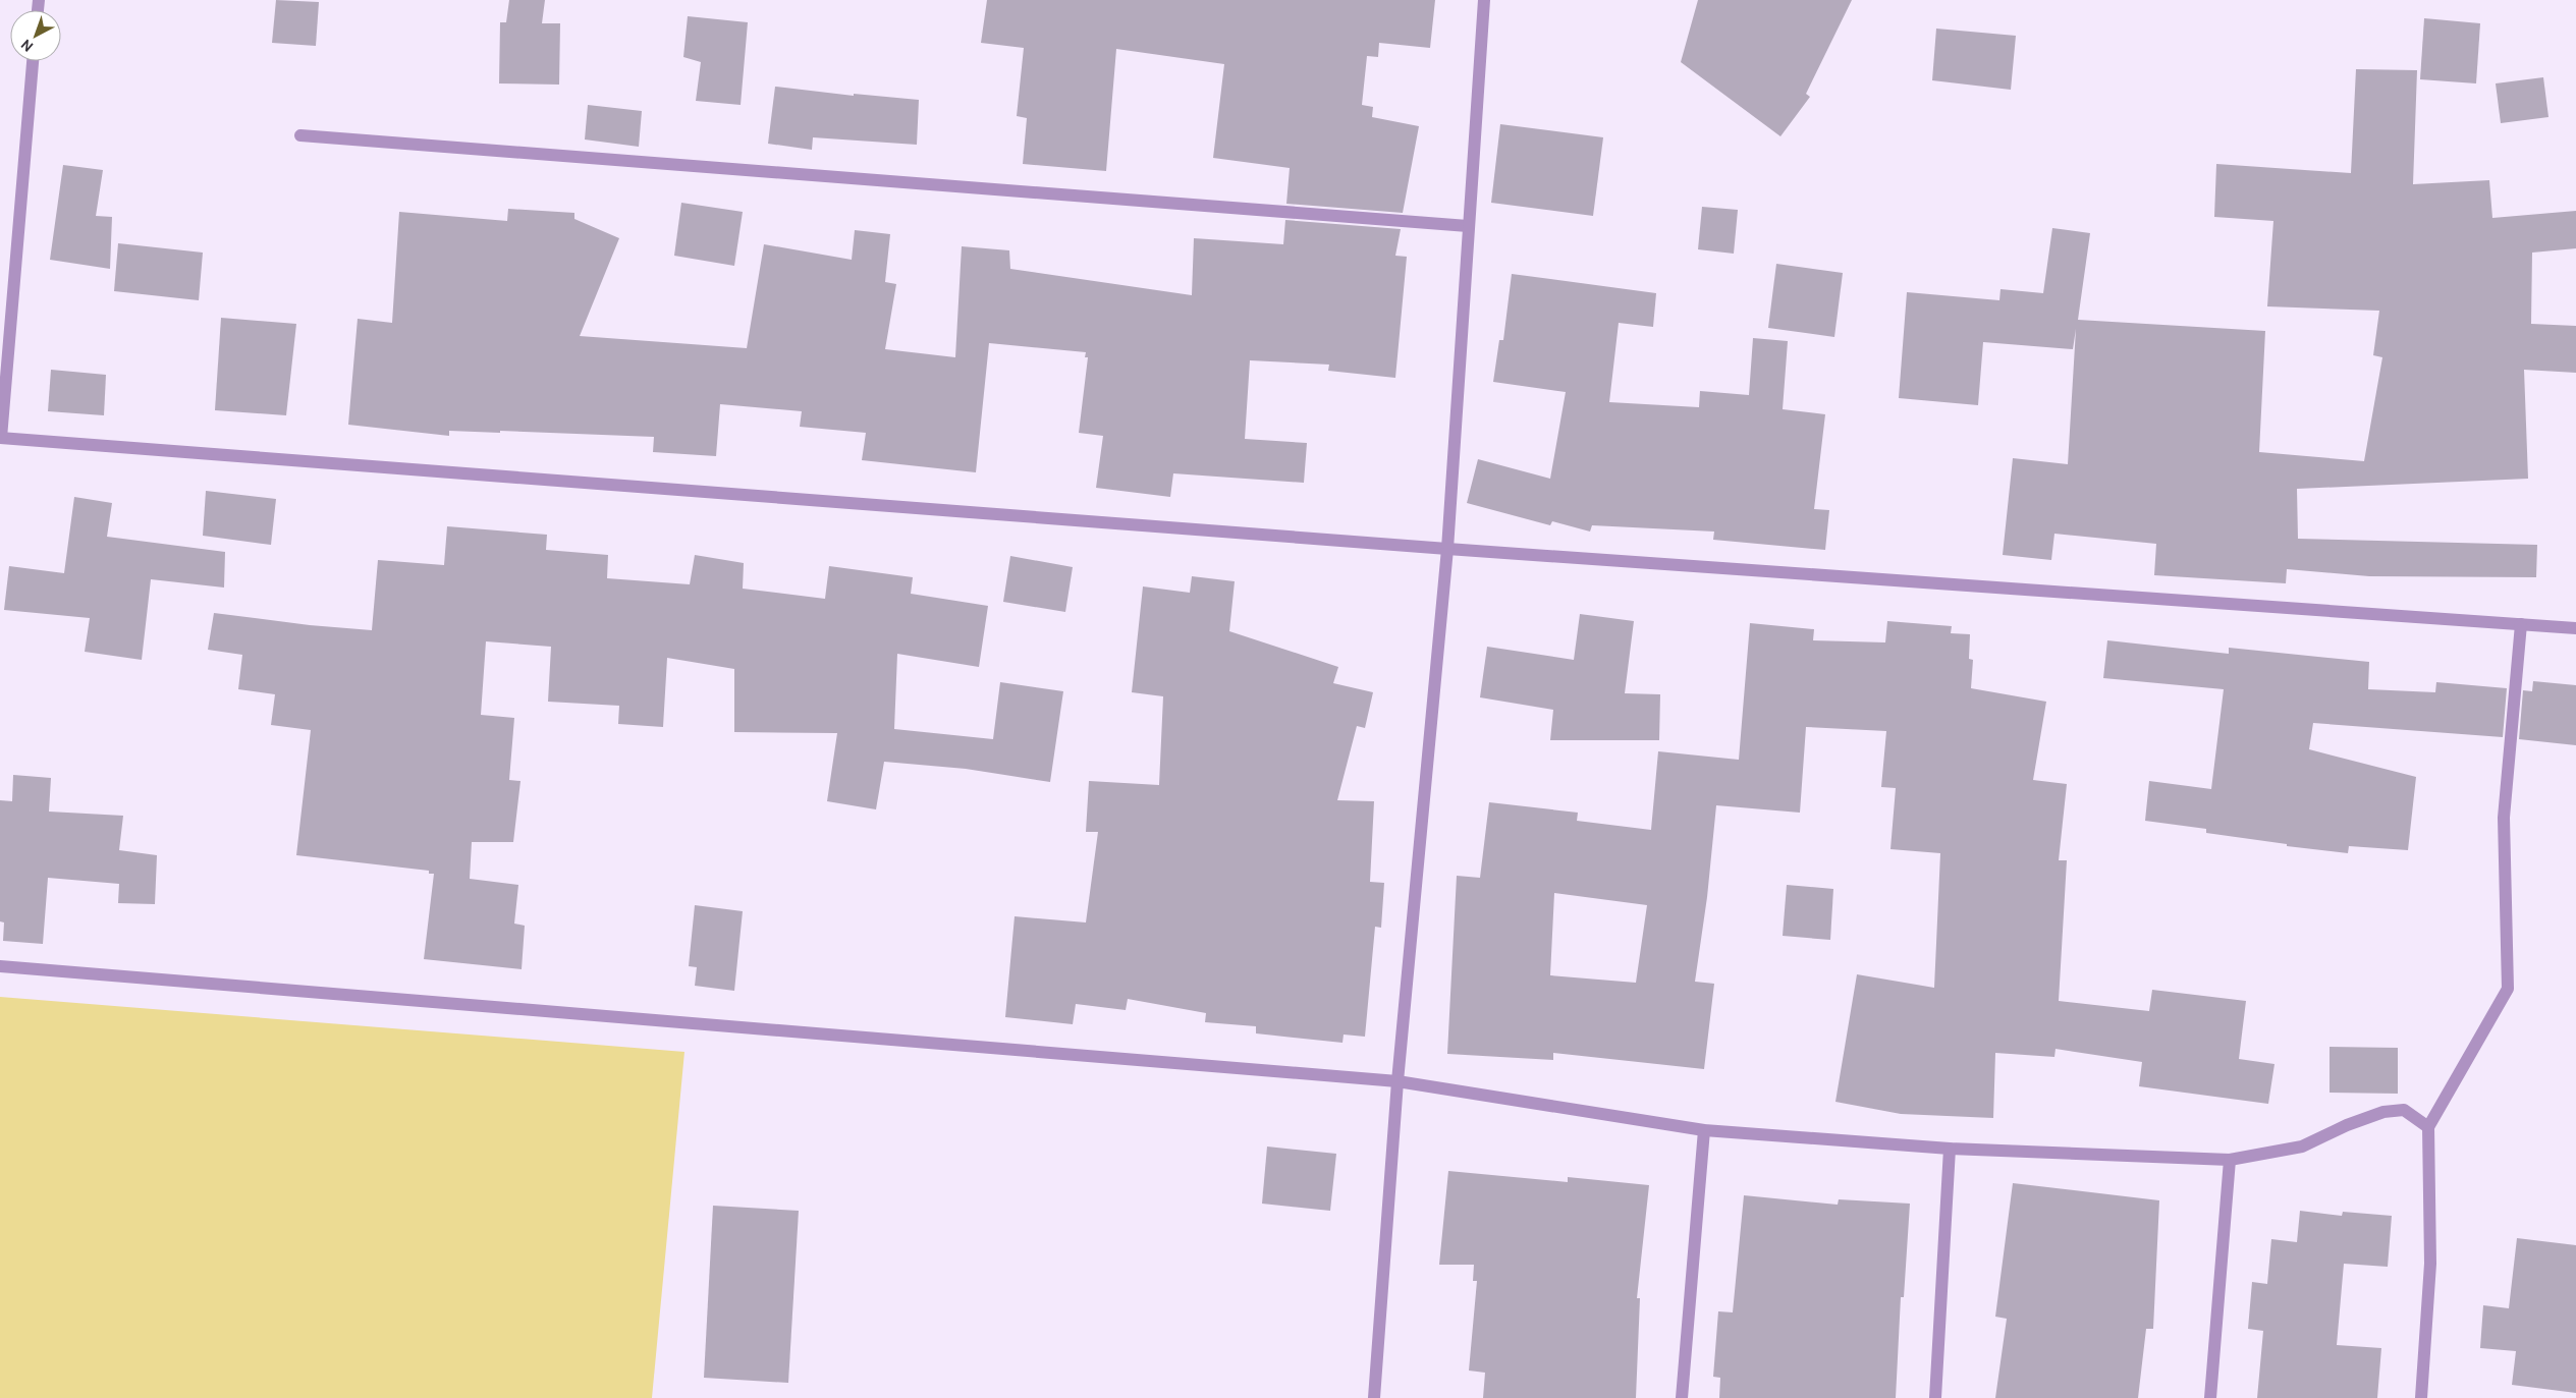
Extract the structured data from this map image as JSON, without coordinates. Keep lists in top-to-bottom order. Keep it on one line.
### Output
{"north":"bottom left"}
